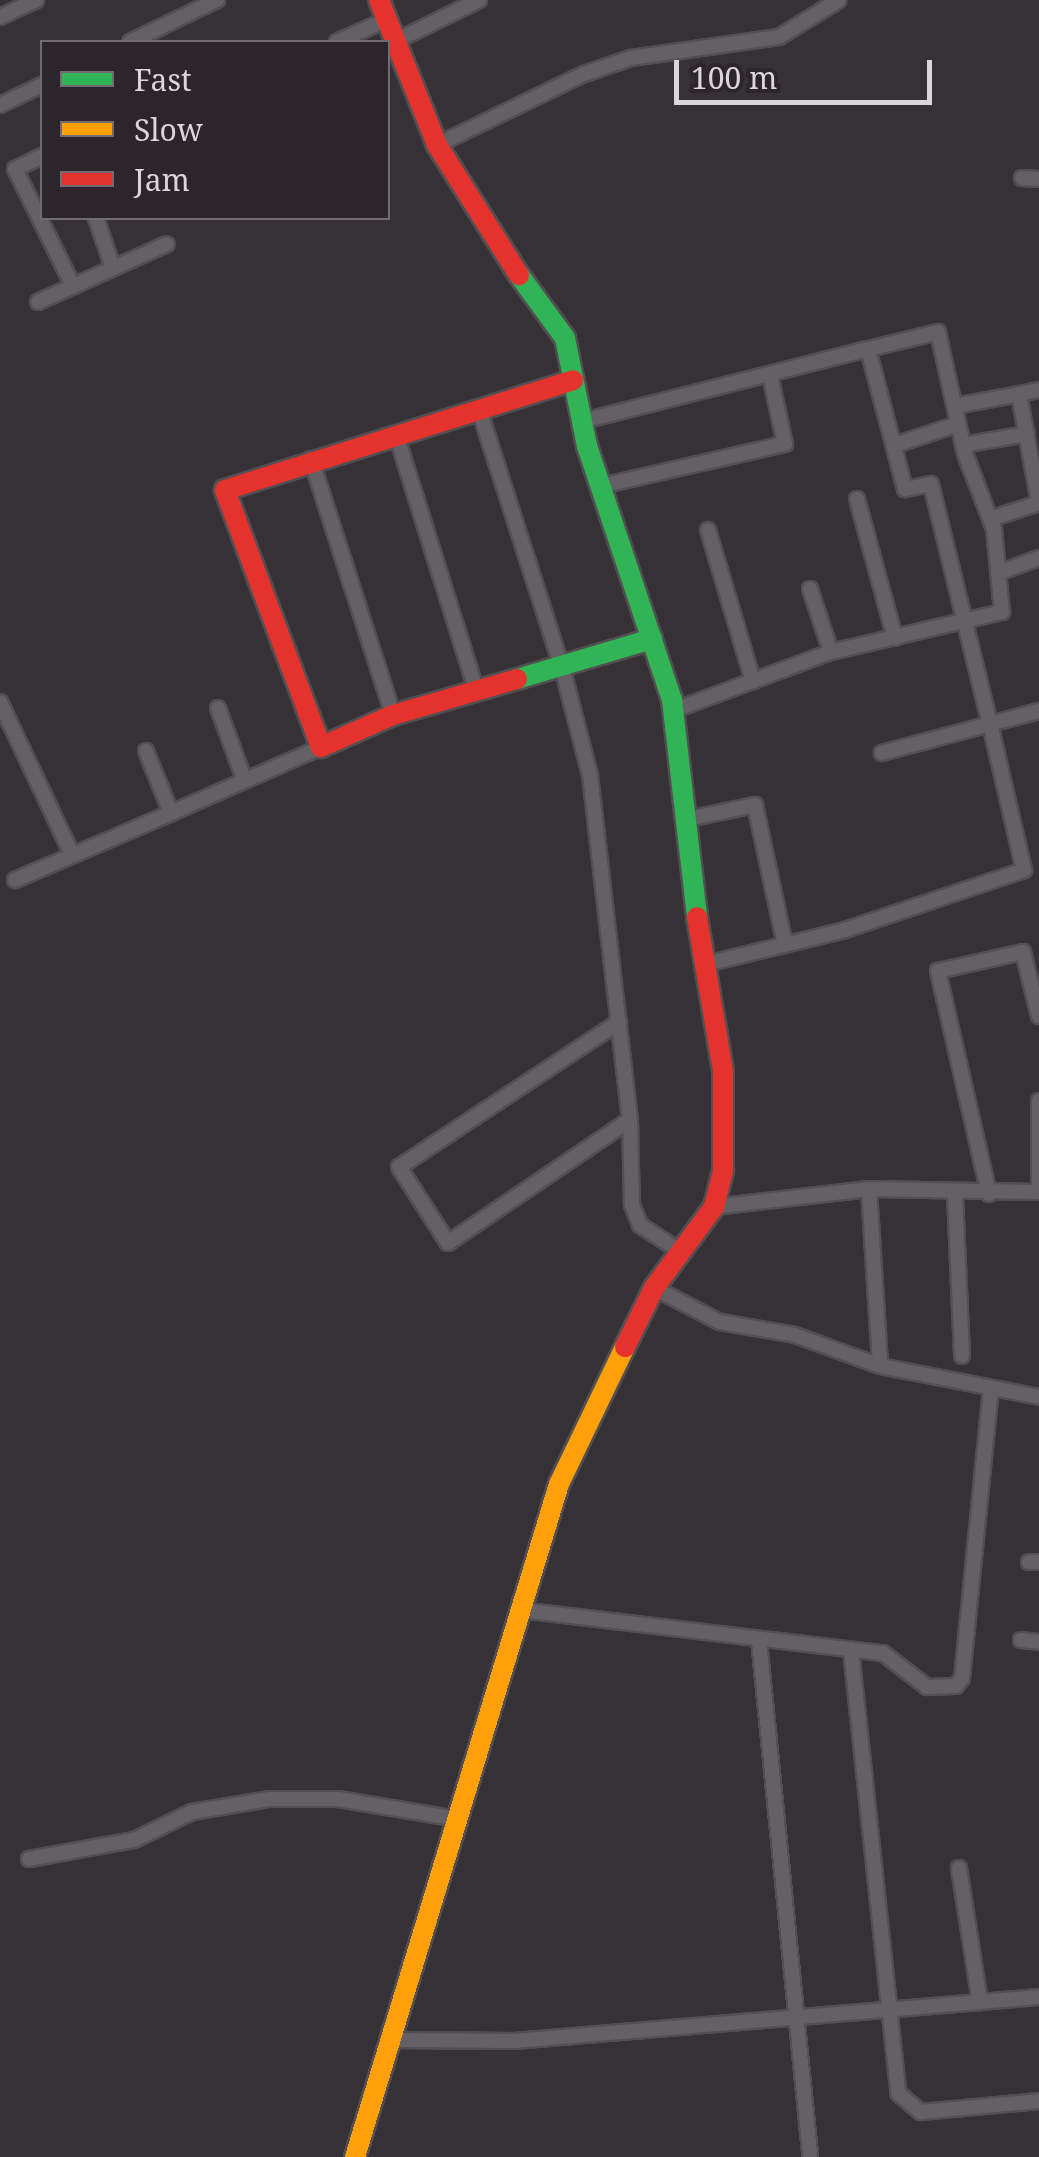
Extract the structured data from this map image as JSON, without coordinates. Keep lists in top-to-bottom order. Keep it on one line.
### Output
{"legend":["Fast","Slow","Jam"],"scale_bar":"100 m"}
